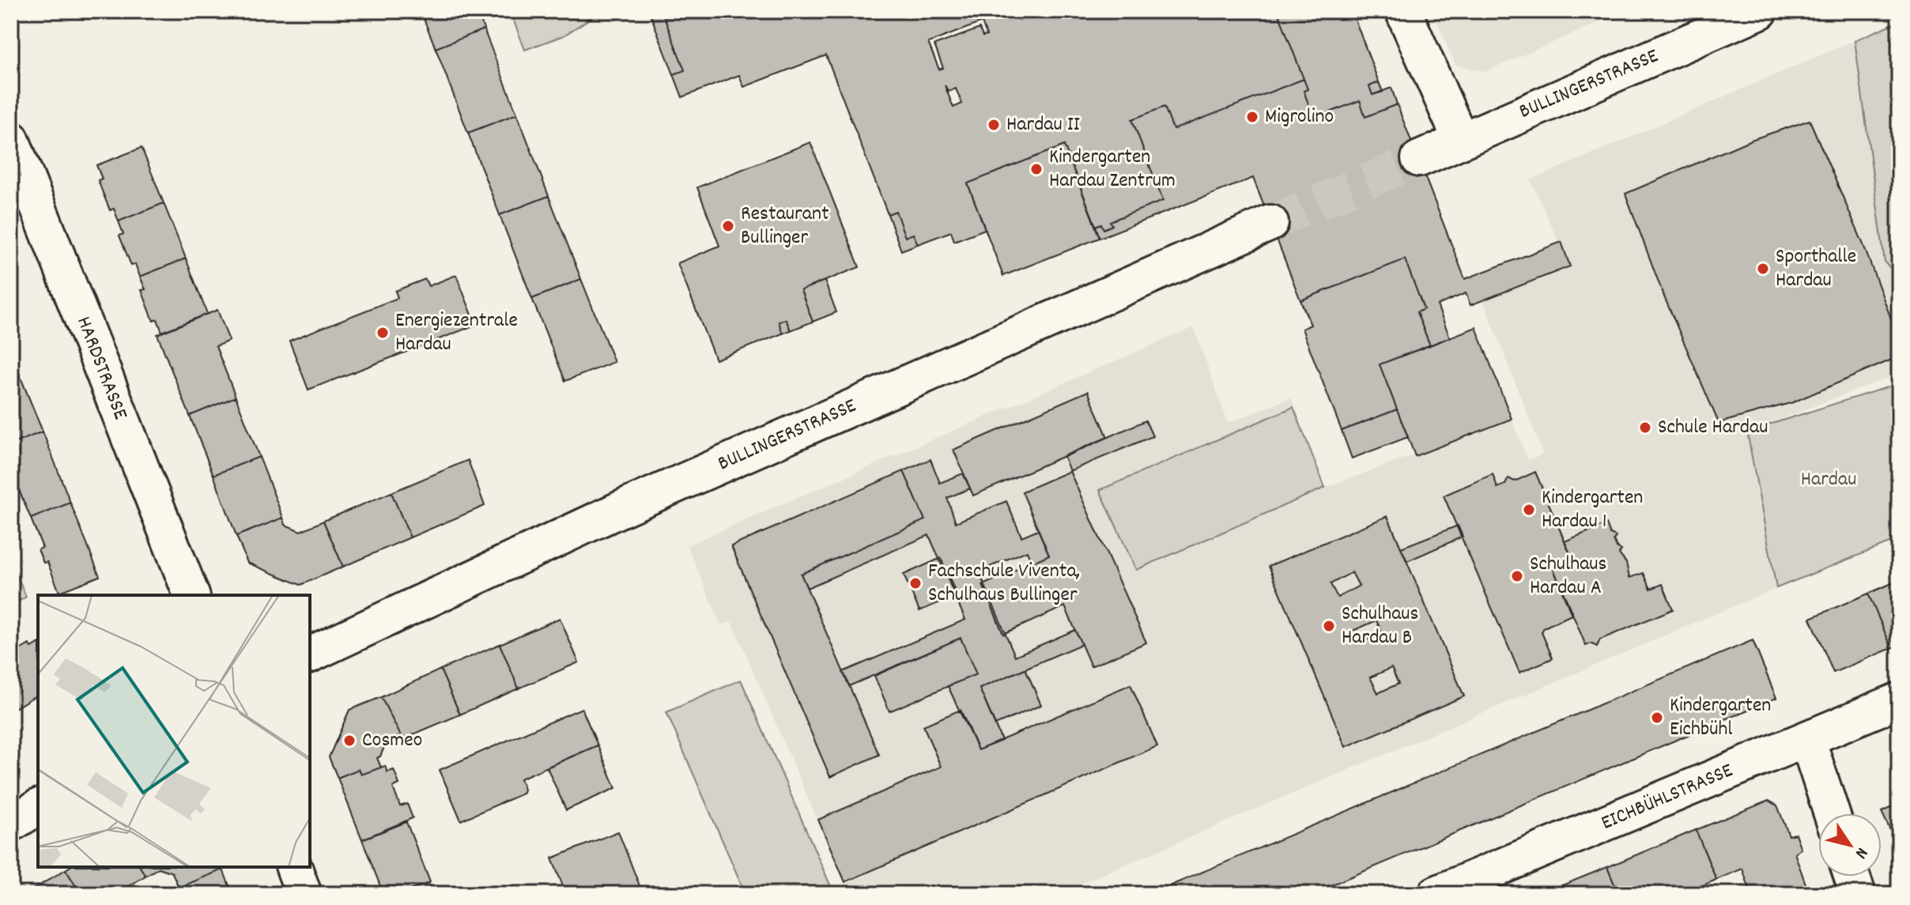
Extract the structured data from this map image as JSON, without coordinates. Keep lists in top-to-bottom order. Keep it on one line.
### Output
{"streets":{"street":["BULLINGERSTRASSE","HARDSTRASSE","EICHBÜHLSTRASSE"]},"parks":["Hardau"],"places":["Migrolino","Hardau II","Kindergarten Hardau Zentrum","Restaurant Bullinger","Sporthalle Hardau","Energiezentrale Hardau","Schule Hardau","Kindergarten Hardau 1","Schulhaus Hardau A","Fachschule Viventa, Schulhaus Bullinger","Schulhaus Hardau B","Kindergarten Eichbühl","Cosmeo"],"north":"bottom right"}
